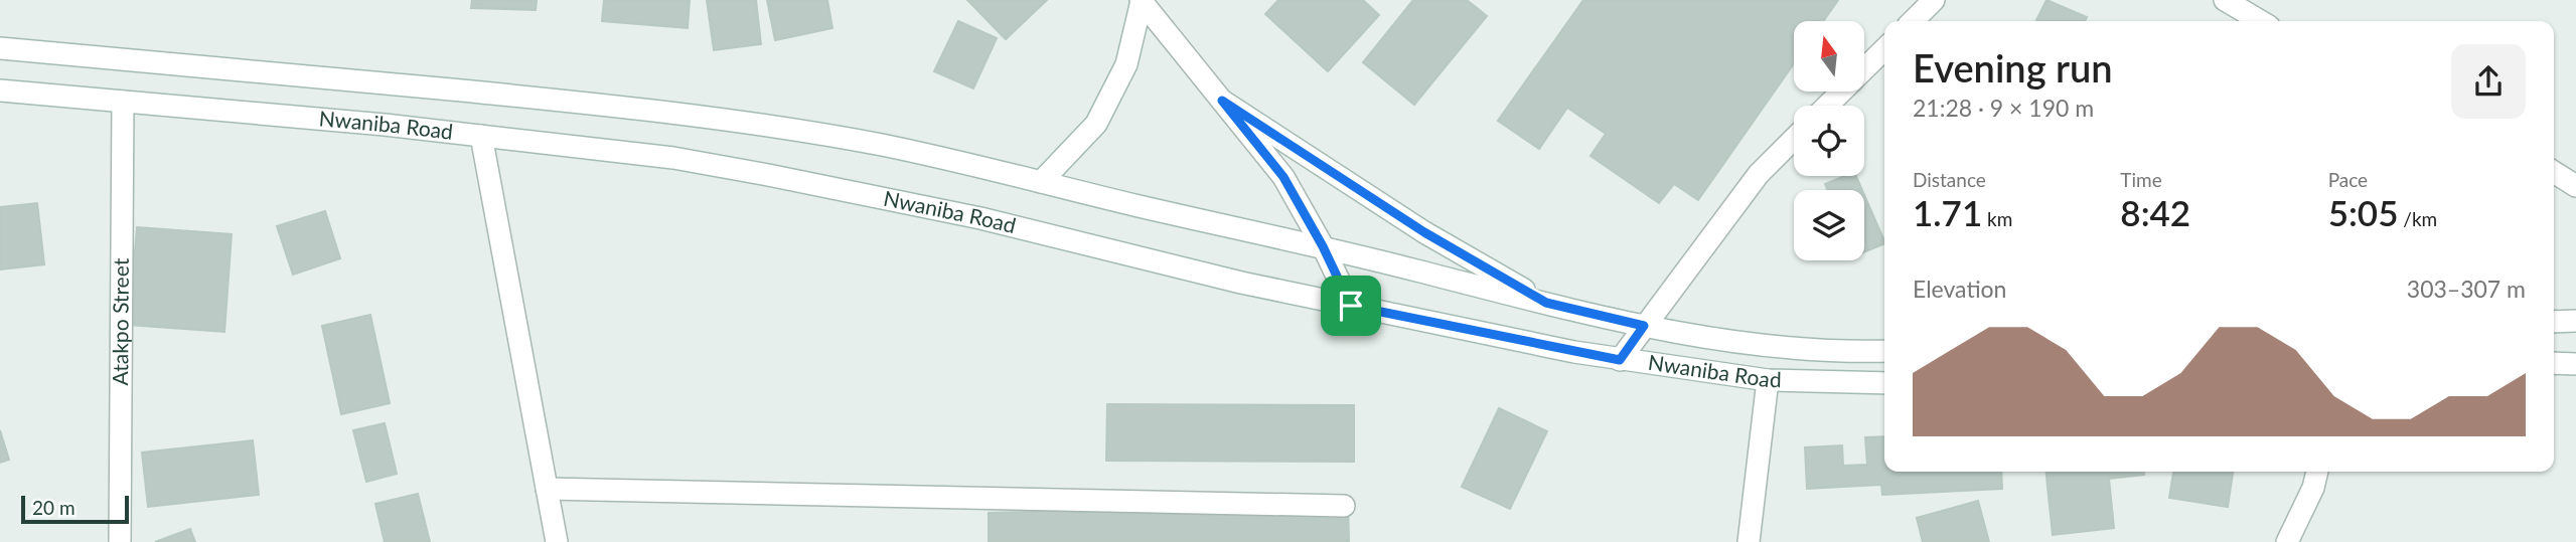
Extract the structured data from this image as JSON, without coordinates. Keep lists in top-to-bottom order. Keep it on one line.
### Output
{"streets":{"main road":["Nwaniba Road","Atakpo Street"]},"crossings":[["Nwaniba Road","Atakpo Street"]],"scale_bar":"20 m","north":"top","page":{"heading":["Evening run","21:28 · 9 × 190 m"],"stats":[["Distance","1.71 km"],["Time","8:42"],["Pace","5:05 /km"]],"chart":["Elevation","303–307 m"],"scale":"20 m"}}
